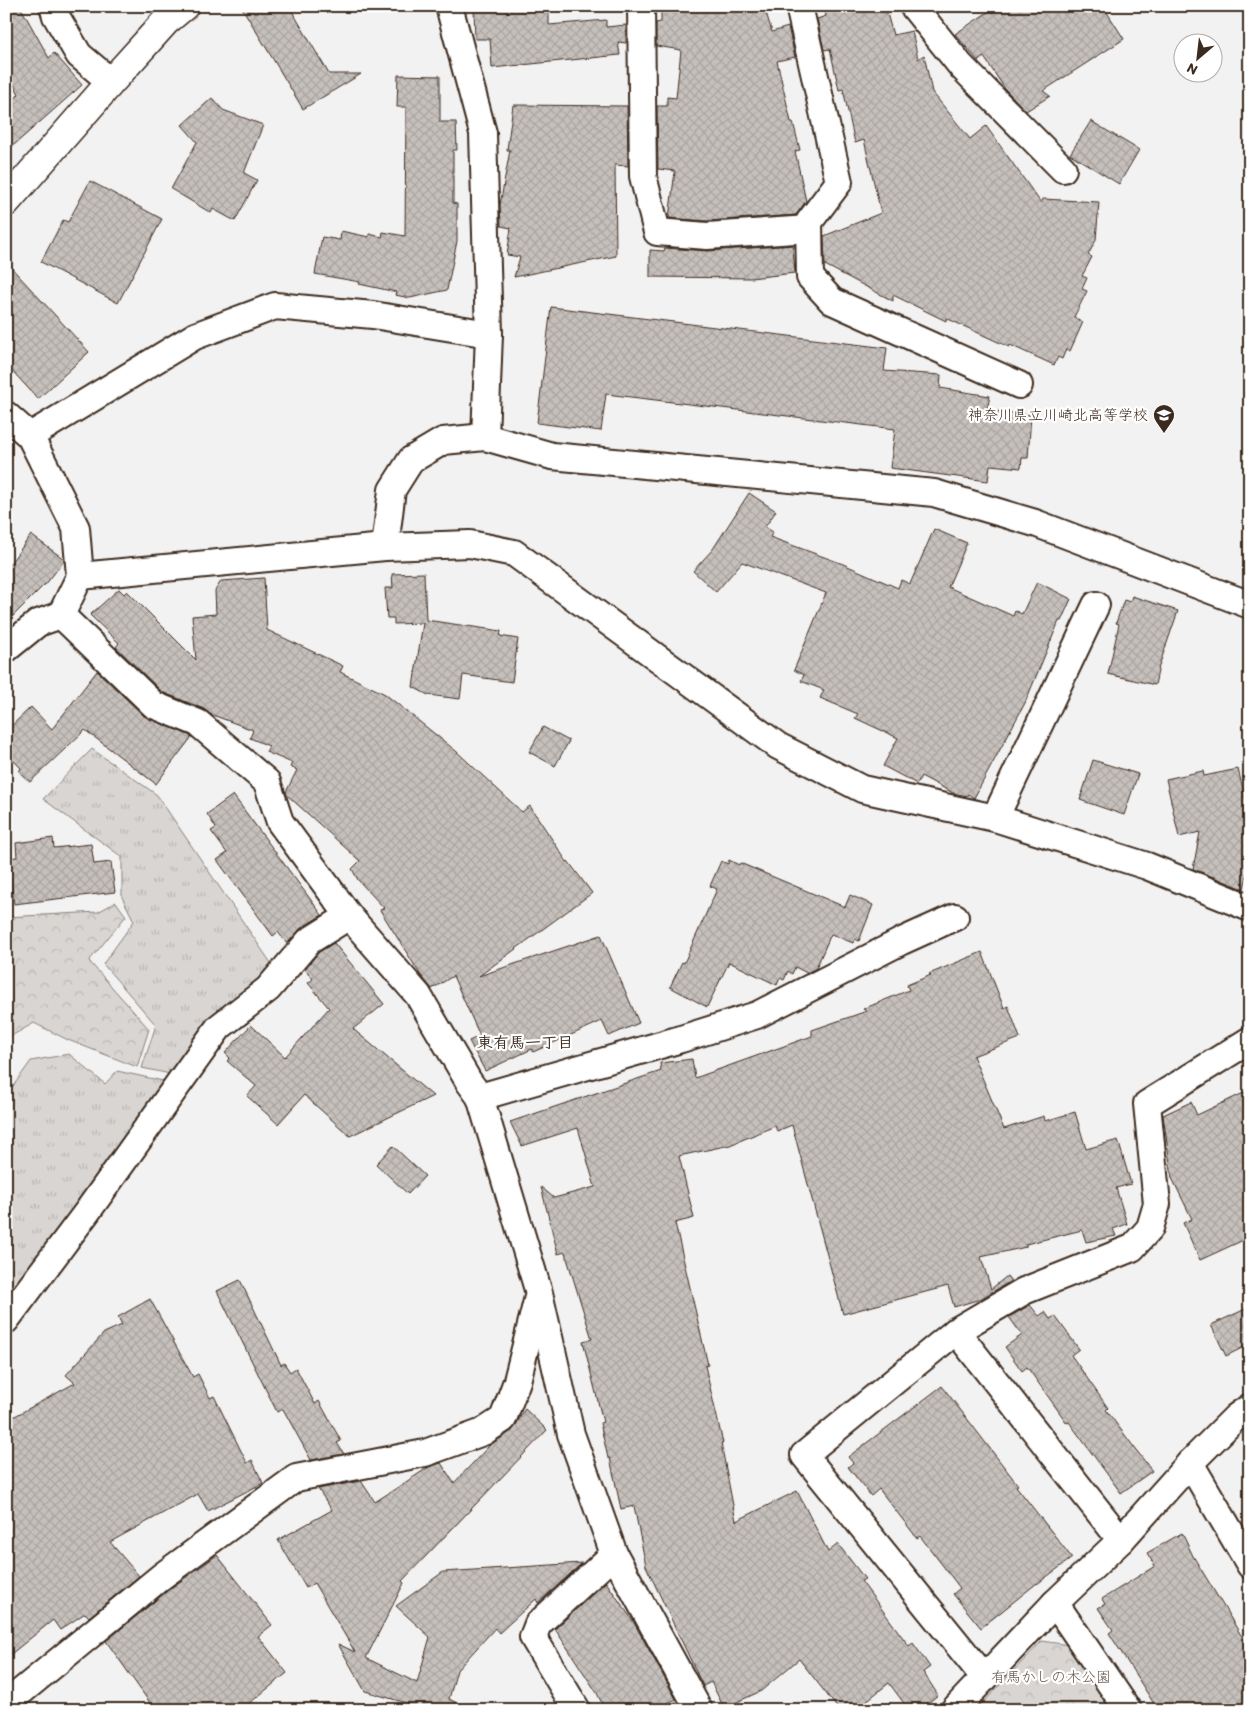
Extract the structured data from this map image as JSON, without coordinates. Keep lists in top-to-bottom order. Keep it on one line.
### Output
{"districts":["東有馬一丁目"],"parks":["有馬かしの木公園"],"places":{"school or university":["神奈川県立川崎北高等学校"]},"north":"bottom left"}
